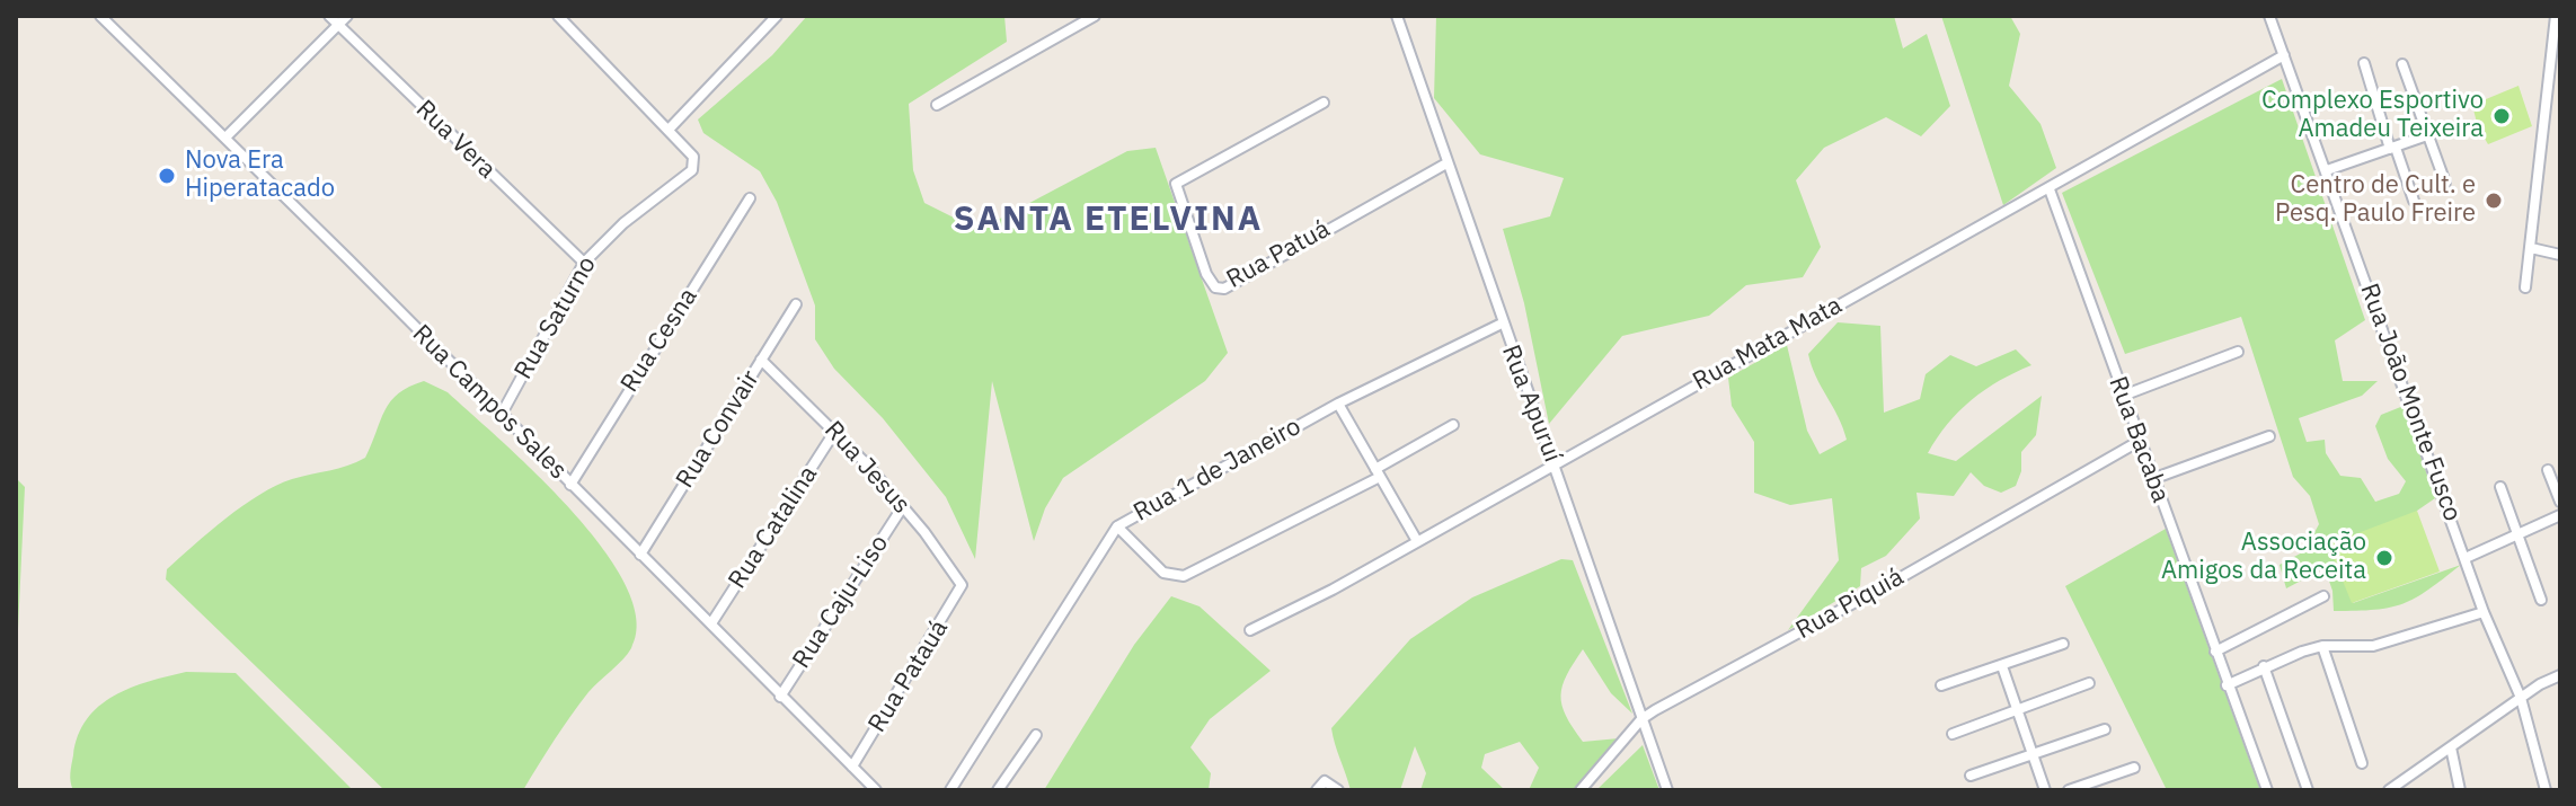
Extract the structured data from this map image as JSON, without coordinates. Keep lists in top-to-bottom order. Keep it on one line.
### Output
{"streets":{"street":["Rua Vera","Rua Patuá","Rua Saturno","Rua Cesna","Rua Mata Mata","Rua Campos Sales","Rua João Monte Fusco","Rua Apuruí","Rua Convair","Rua Bacaba","Rua Jesus","Rua 1 de Janeiro","Rua Catalina","Rua Caju-Liso","Rua Piquiá","Rua Patauá"]},"crossings":[["Rua Vera","Rua Saturno"],["Rua Patuá","Rua Apuruí"],["Rua Saturno","Rua Campos Sales"],["Rua Cesna","Rua Campos Sales"],["Rua Mata Mata","Rua João Monte Fusco"],["Rua Mata Mata","Rua Apuruí"],["Rua Mata Mata","Rua Bacaba"],["Rua Campos Sales","Rua Convair"],["Rua Campos Sales","Rua Catalina"],["Rua Campos Sales","Rua Caju-Liso"],["Rua Campos Sales","Rua Patauá"],["Rua Apuruí","Rua 1 de Janeiro"],["Rua Apuruí","Rua Piquiá"],["Rua Convair","Rua Jesus"],["Rua Bacaba","Rua Piquiá"],["Rua Jesus","Rua Catalina"],["Rua Jesus","Rua Caju-Liso"],["Rua Jesus","Rua Patauá"]],"districts":["SANTA ETELVINA"],"places":["Complexo Esportivo Amadeu Teixeira","Nova Era Hiperatacado","Centro de Cult. e Pesq. Paulo Freire","Associação Amigos da Receita"]}
